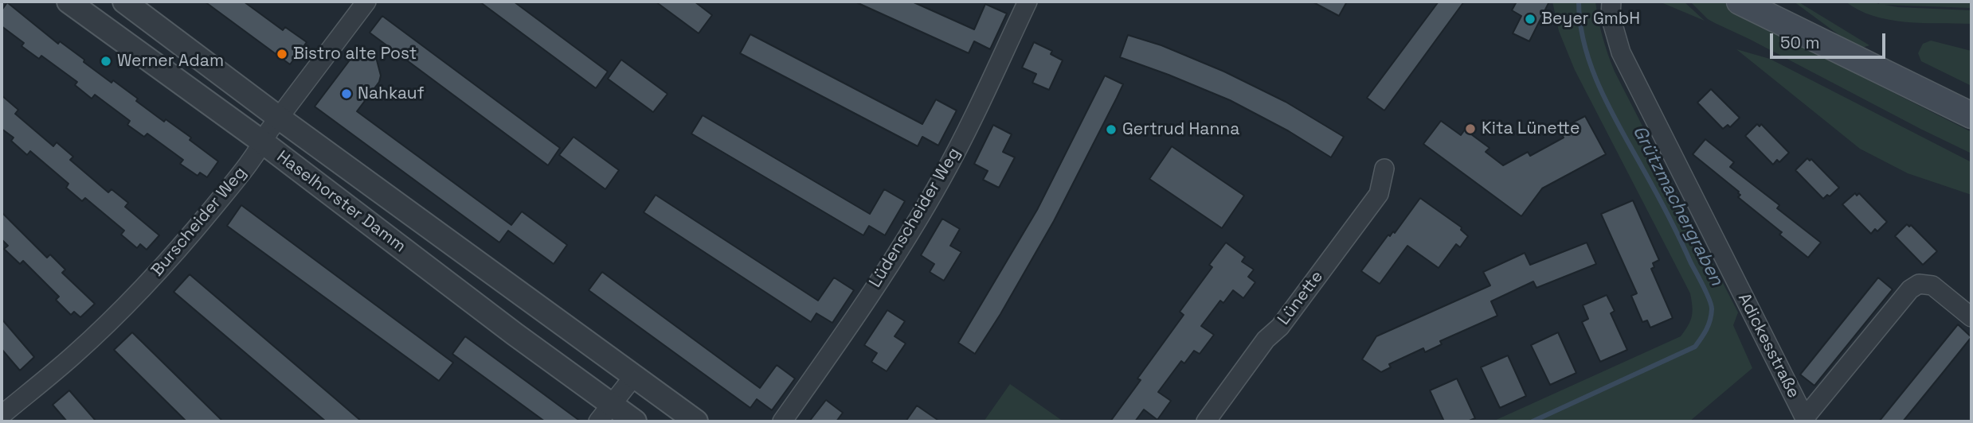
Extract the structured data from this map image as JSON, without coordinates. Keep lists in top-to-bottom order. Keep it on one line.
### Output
{"streets":{"street":["Haselhorster Damm","Lüdenscheider Weg","Burscheider Weg","Lünette","Adickesstraße"]},"crossings":[["Haselhorster Damm","Burscheider Weg"]],"water":["Grützmachergraben"],"places":["Beyer GmbH","Bistro alte Post","Werner Adam","Nahkauf","Kita Lünette","Gertrud Hanna"],"scale_bar":"50 m"}
